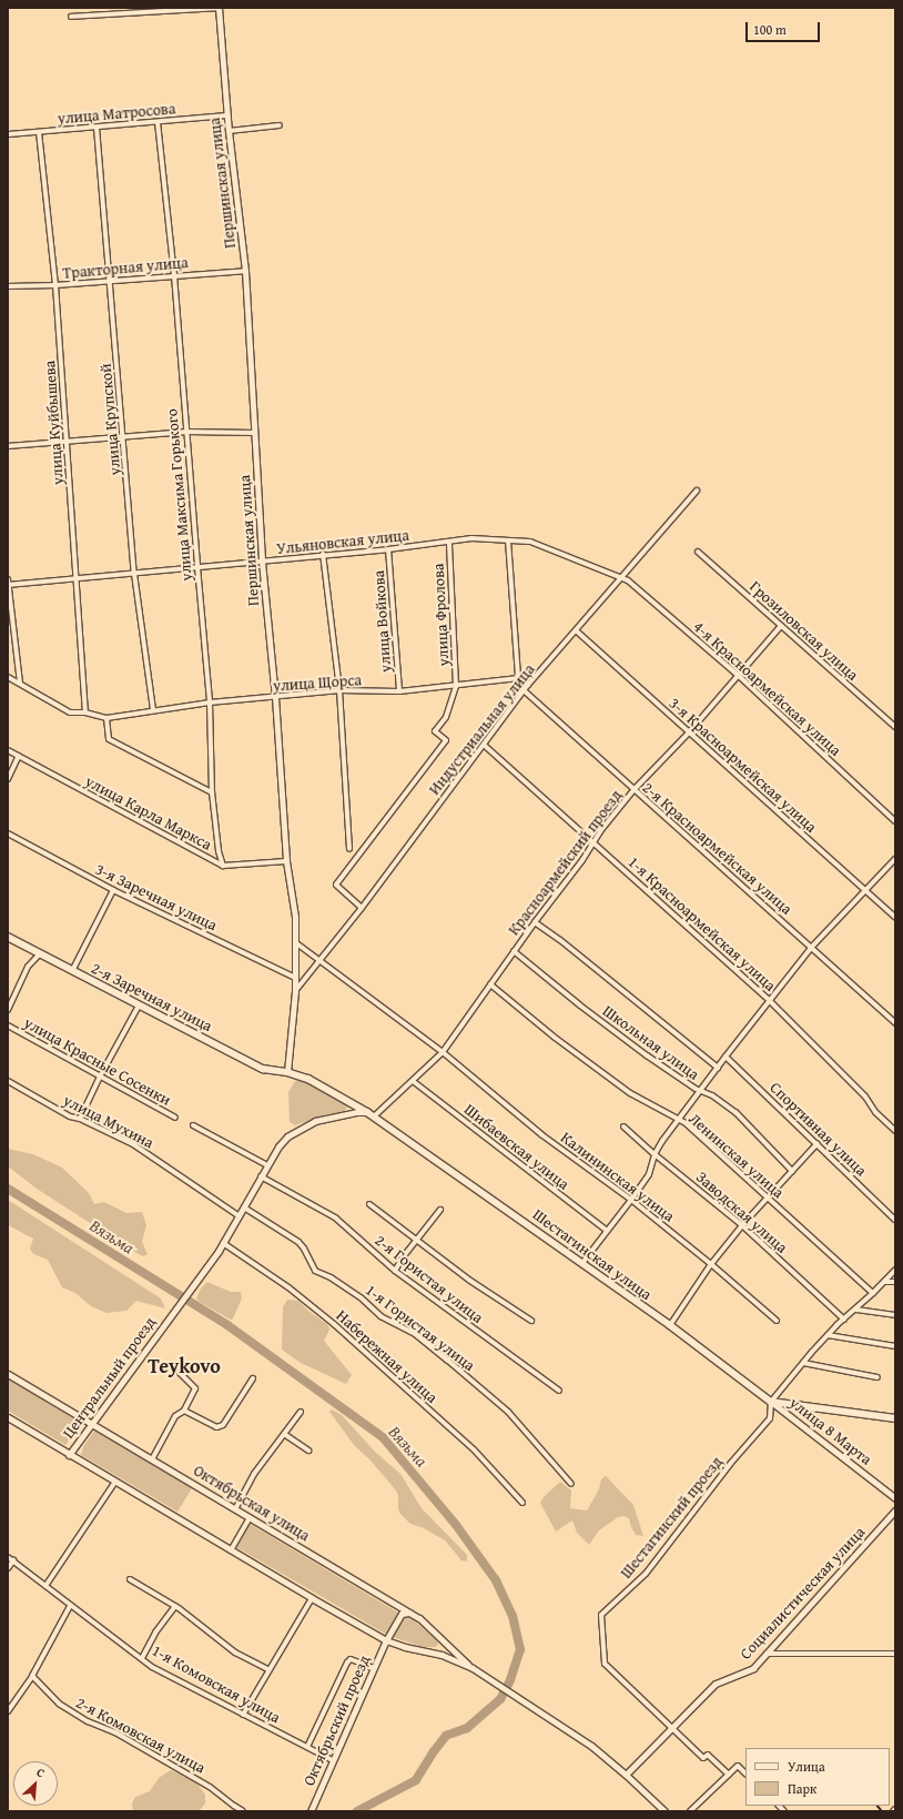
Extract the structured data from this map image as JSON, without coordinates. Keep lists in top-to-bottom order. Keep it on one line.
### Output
{"streets":{"main road":["2-я Заречная улица","Шестагинская улица"],"street":["улица Матросова","Першинская улица","Тракторная улица","улица Крупской","улица Куйбышева","улица Максима Горького","Ульяновская улица","улица Фролова","улица Войкова","Грозиловская улица","улица Щорса","4-я Красноармейская улица","Индустриальная улица","3-я Красноармейская улица","улица Карла Маркса","2-я Красноармейская улица","Красноармейский проезд","3-я Заречная улица","1-я Красноармейская улица","Школьная улица","улица Красные Сосенки","улица Мухина","Спортивная улица","Шибаевская улица","Ленинская улица","Калининская улица","Заводская улица","2-я Гористая улица","1-я Гористая улица","Набережная улица","Центральный проезд","улица 8 Марта","Октябрьская улица","Шестагинский проезд","Социалистическая улица","1-я Комовская улица","Октябрьский проезд","2-я Комовская улица"]},"crossings":[["улица Матросова","Першинская улица"],["улица Матросова","улица Крупской"],["улица Матросова","улица Куйбышева"],["улица Матросова","улица Максима Горького"],["Першинская улица","Тракторная улица"],["Першинская улица","Ульяновская улица"],["Першинская улица","улица Щорса"],["Першинская улица","Индустриальная улица"],["Першинская улица","улица Карла Маркса"],["Першинская улица","3-я Заречная улица"],["Першинская улица","2-я Заречная улица"],["Першинская улица","Шестагинская улица"],["Тракторная улица","улица Крупской"],["Тракторная улица","улица Куйбышева"],["Тракторная улица","улица Максима Горького"],["улица Крупской","Ульяновская улица"],["улица Крупской","улица Щорса"],["улица Куйбышева","Ульяновская улица"],["улица Максима Горького","Ульяновская улица"],["улица Максима Горького","улица Щорса"],["улица Максима Горького","улица Карла Маркса"],["Ульяновская улица","улица Фролова"],["Ульяновская улица","улица Войкова"],["Ульяновская улица","4-я Красноармейская улица"],["Ульяновская улица","Индустриальная улица"],["улица Фролова","улица Щорса"],["улица Войкова","улица Щорса"],["Грозиловская улица","Красноармейский проезд"],["улица Щорса","Индустриальная улица"],["4-я Красноармейская улица","Индустриальная улица"],["4-я Красноармейская улица","Красноармейский проезд"],["Индустриальная улица","3-я Красноармейская улица"],["Индустриальная улица","2-я Красноармейская улица"],["Индустриальная улица","1-я Красноармейская улица"],["3-я Красноармейская улица","Красноармейский проезд"],["2-я Красноармейская улица","Красноармейский проезд"],["Красноармейский проезд","1-я Красноармейская улица"],["Красноармейский проезд","Школьная улица"],["Красноармейский проезд","Шибаевская улица"],["Красноармейский проезд","Ленинская улица"],["Красноармейский проезд","Калининская улица"],["Красноармейский проезд","Шестагинская улица"],["2-я Заречная улица","Шестагинская улица"],["Шестагинская улица","улица 8 Марта"],["Шестагинская улица","Шестагинский проезд"],["Набережная улица","Центральный проезд"],["Центральный проезд","Октябрьская улица"],["улица 8 Марта","Шестагинский проезд"],["Октябрьская улица","Социалистическая улица"],["Октябрьская улица","Октябрьский проезд"],["Шестагинский проезд","Социалистическая улица"],["1-я Комовская улица","Октябрьский проезд"]],"districts":["Teykovo"],"water":["Вязьма"],"legend":["Улица","Парк"],"scale_bar":"100 m","north":"top right"}
